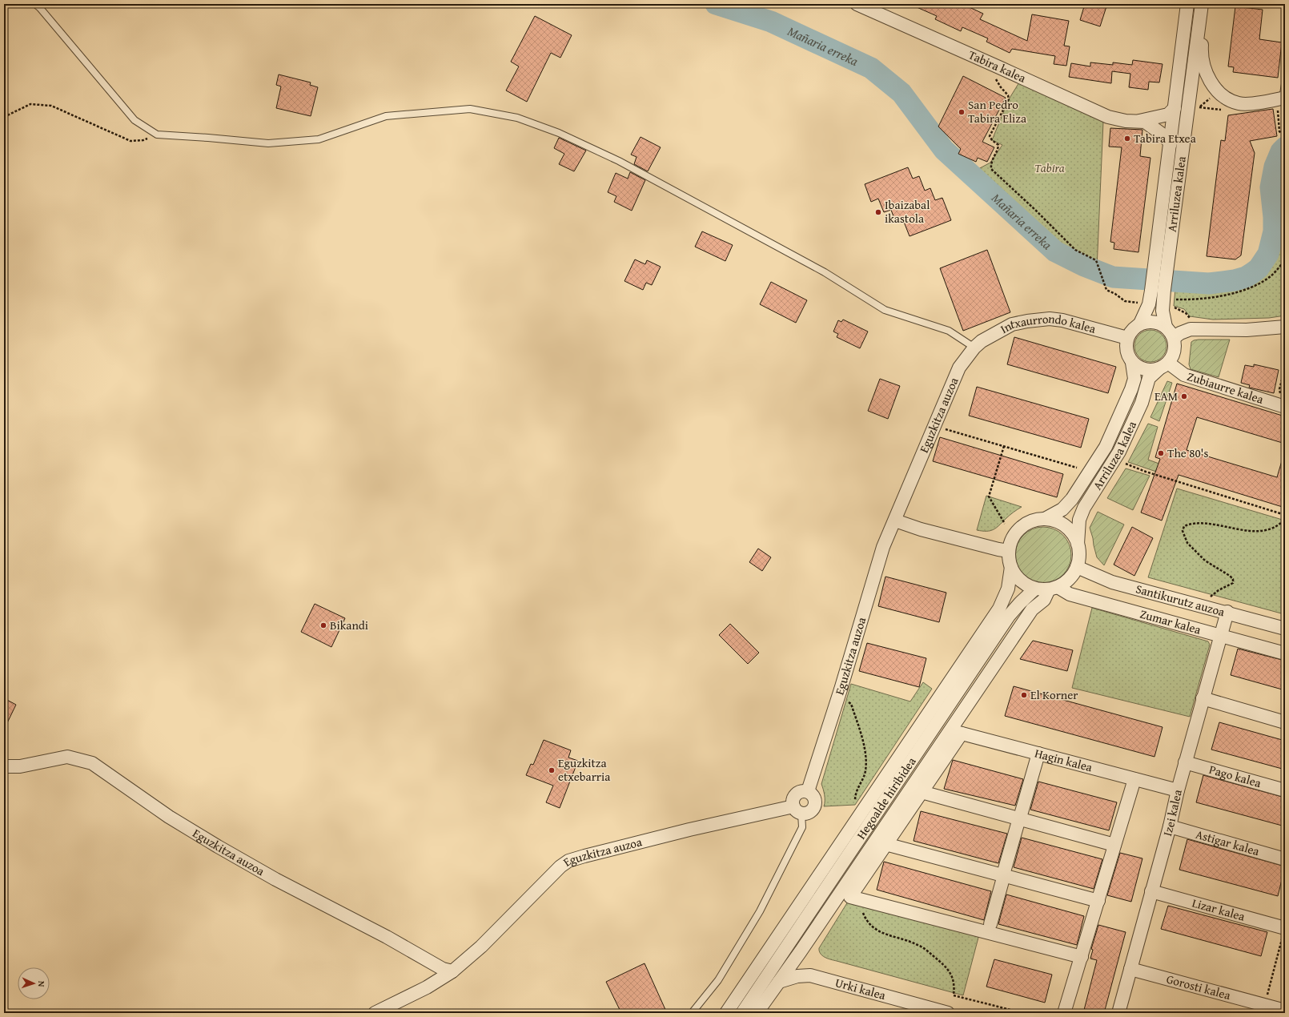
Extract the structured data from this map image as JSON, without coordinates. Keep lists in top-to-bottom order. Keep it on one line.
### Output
{"streets":{"street":["Tabira kalea","Arriluzea kalea","Intxaurrondo kalea","Zubiaurre kalea","Eguzkitza auzoa","Santikurutz auzoa","Zumar kalea","Hagin kalea","Pago kalea","Hegoalde hiribidea","Izei kalea","Astigar kalea","Lizar kalea","Gorosti kalea","Urki kalea"]},"crossings":[["Arriluzea kalea","Intxaurrondo kalea"],["Arriluzea kalea","Zubiaurre kalea"],["Arriluzea kalea","Santikurutz auzoa"],["Arriluzea kalea","Zumar kalea"],["Arriluzea kalea","Hegoalde hiribidea"],["Intxaurrondo kalea","Zubiaurre kalea"],["Intxaurrondo kalea","Eguzkitza auzoa"],["Santikurutz auzoa","Zumar kalea"],["Santikurutz auzoa","Hegoalde hiribidea"],["Santikurutz auzoa","Izei kalea"],["Zumar kalea","Hegoalde hiribidea"],["Zumar kalea","Izei kalea"],["Hagin kalea","Izei kalea"],["Pago kalea","Izei kalea"],["Izei kalea","Astigar kalea"],["Izei kalea","Lizar kalea"],["Izei kalea","Gorosti kalea"]],"water":["Mañaria erreka"],"parks":["Tabira"],"places":["San Pedro Tabira Eliza","Tabira Etxea","Ibaizabal ikastola","EAM","The 80's","Bikandi","El Korner","Eguzkitza etxebarria"],"north":"right"}
